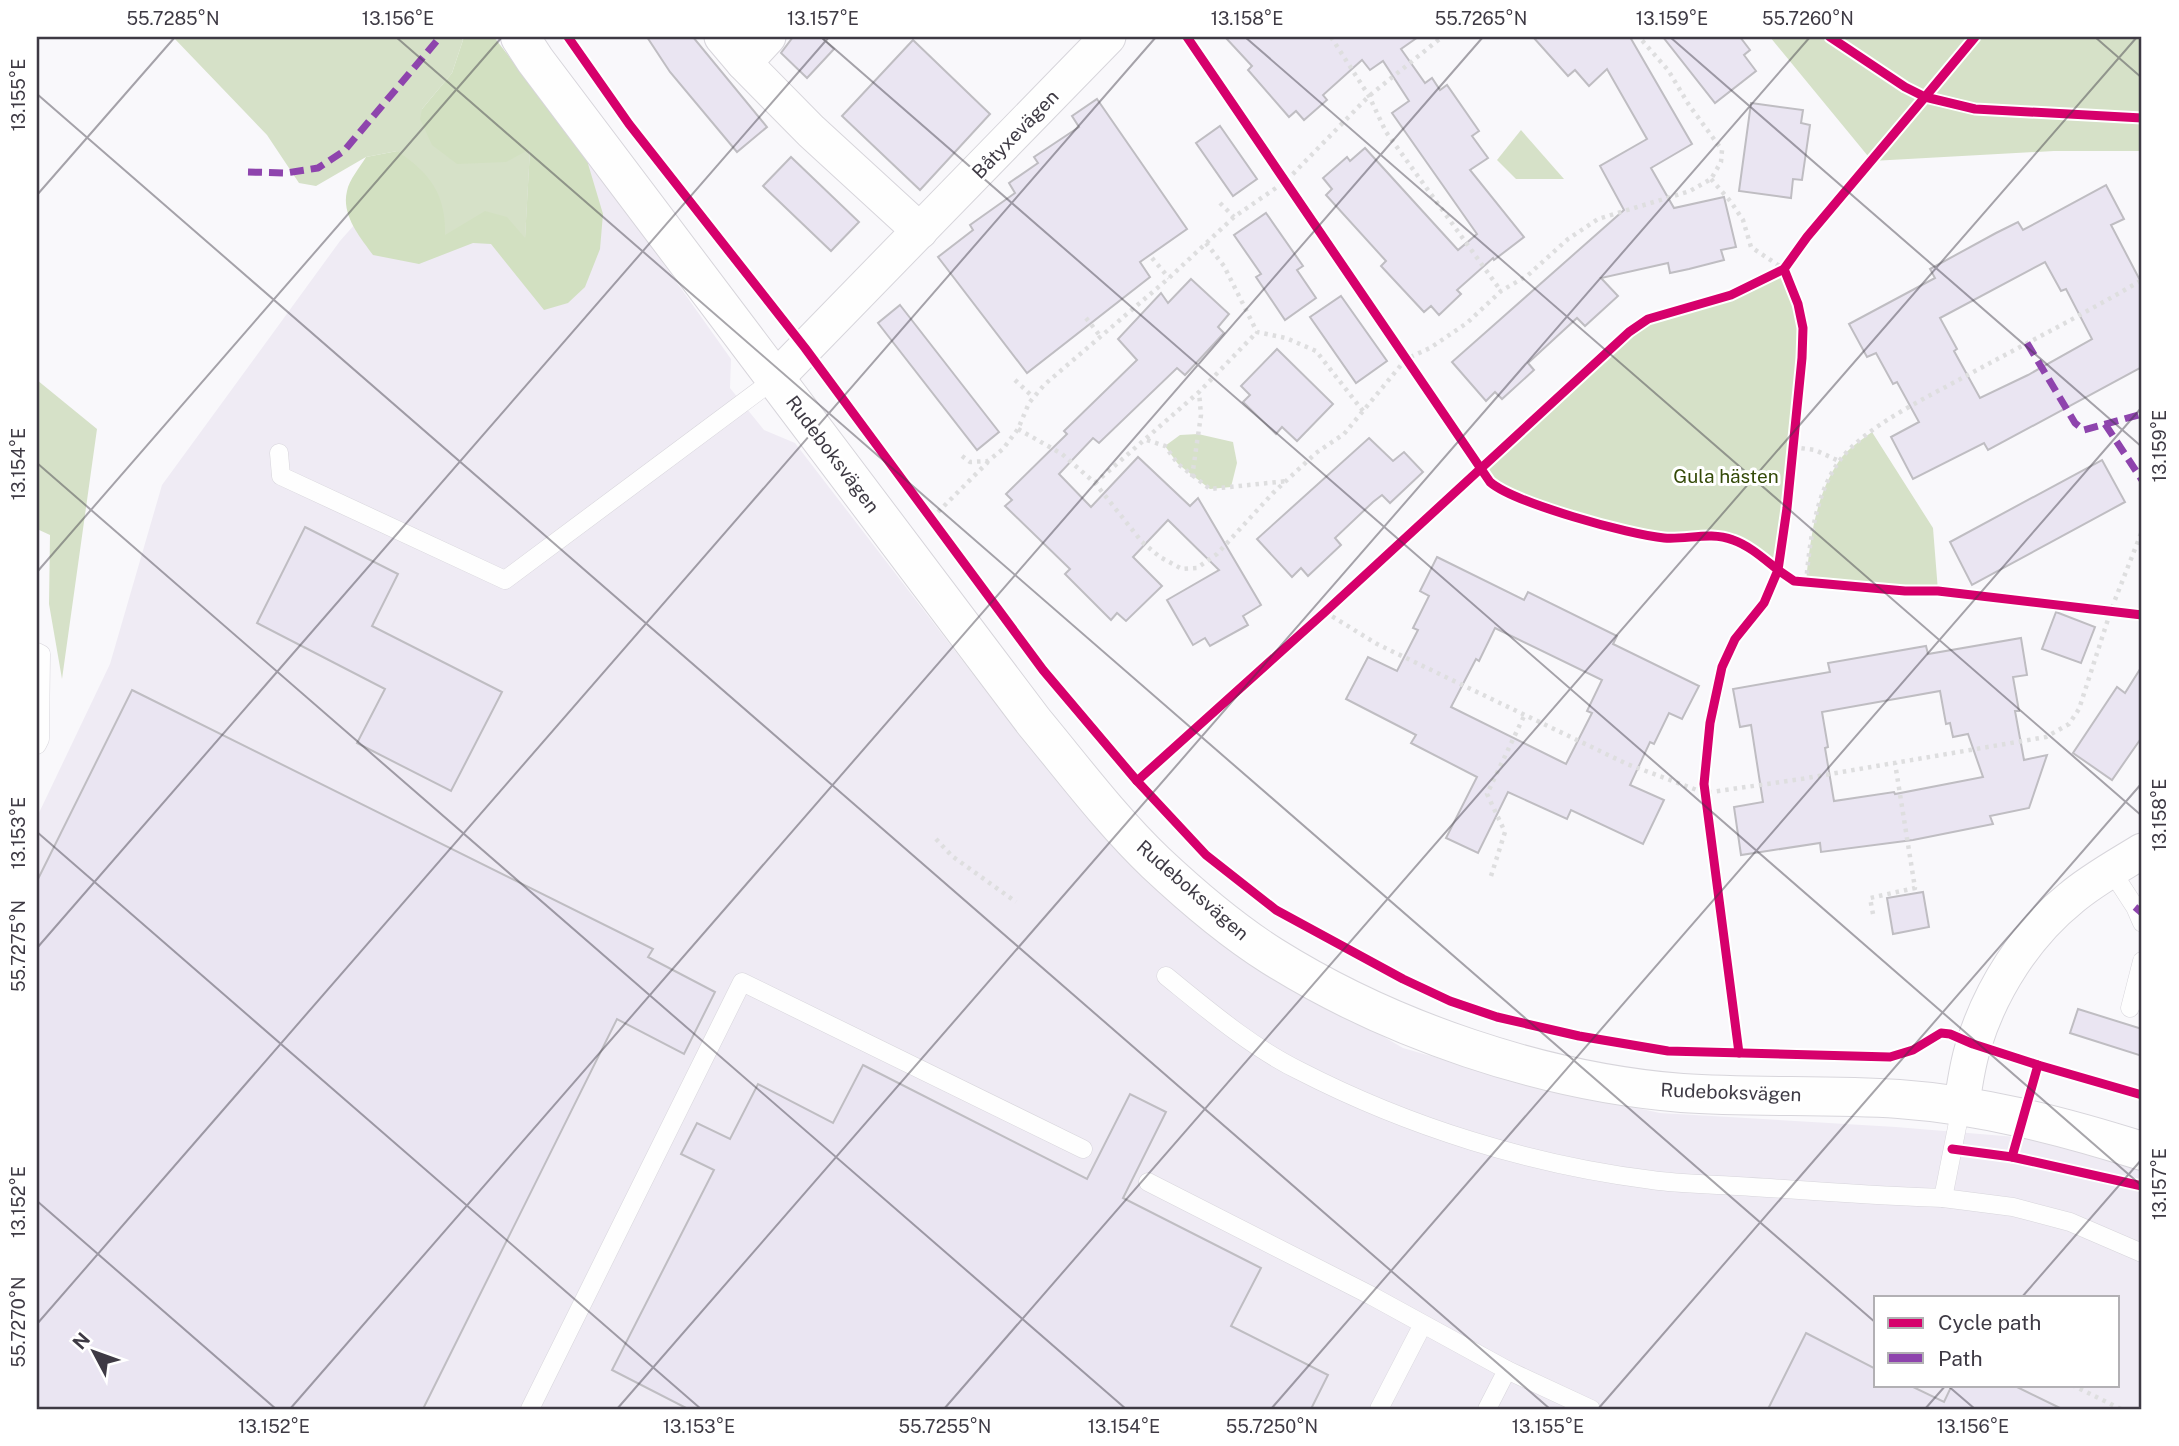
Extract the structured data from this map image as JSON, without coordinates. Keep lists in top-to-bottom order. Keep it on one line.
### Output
{"streets":{"street":["Båtyxevägen","Rudeboksvägen"]},"crossings":[["Båtyxevägen","Rudeboksvägen"]],"parks":["Gula hästen"],"legend":["Cycle path","Path"],"north":"top left","coordinates":["55.7285°N","13.156°E","13.157°E","13.158°E","55.7265°N","13.159°E","55.7260°N","13.155°E","13.154°E","13.153°E","55.7275°N","13.152°E","55.7270°N","55.7255°N","55.7250°N"]}
